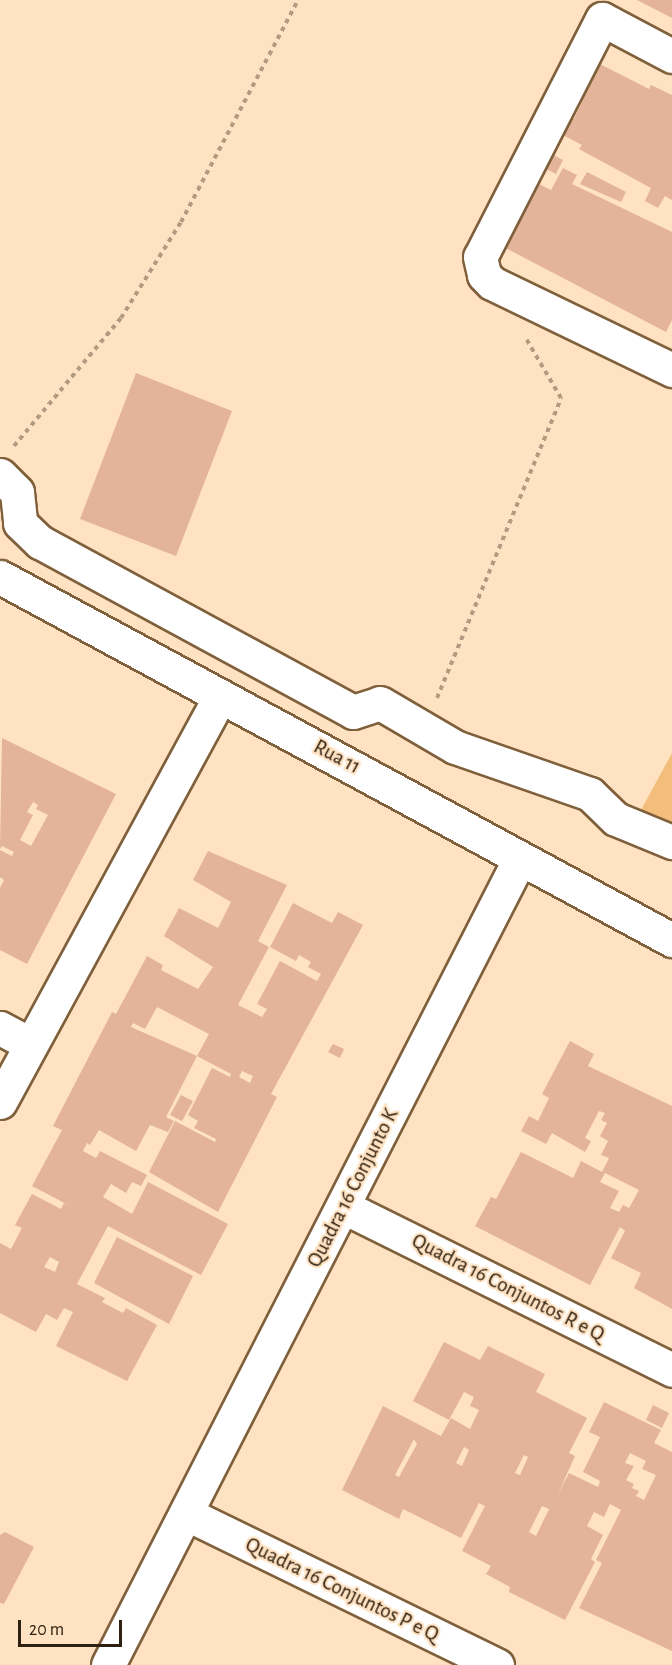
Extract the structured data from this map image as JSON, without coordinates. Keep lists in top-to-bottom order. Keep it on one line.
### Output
{"streets":{"street":["Rua 11","Quadra 16 Conjunto K","Quadra 16 Conjuntos R e Q","Quadra 16 Conjuntos P e Q"]},"crossings":[["Rua 11","Quadra 16 Conjunto K"],["Quadra 16 Conjunto K","Quadra 16 Conjuntos R e Q"],["Quadra 16 Conjunto K","Quadra 16 Conjuntos P e Q"]],"scale_bar":"20 m"}
